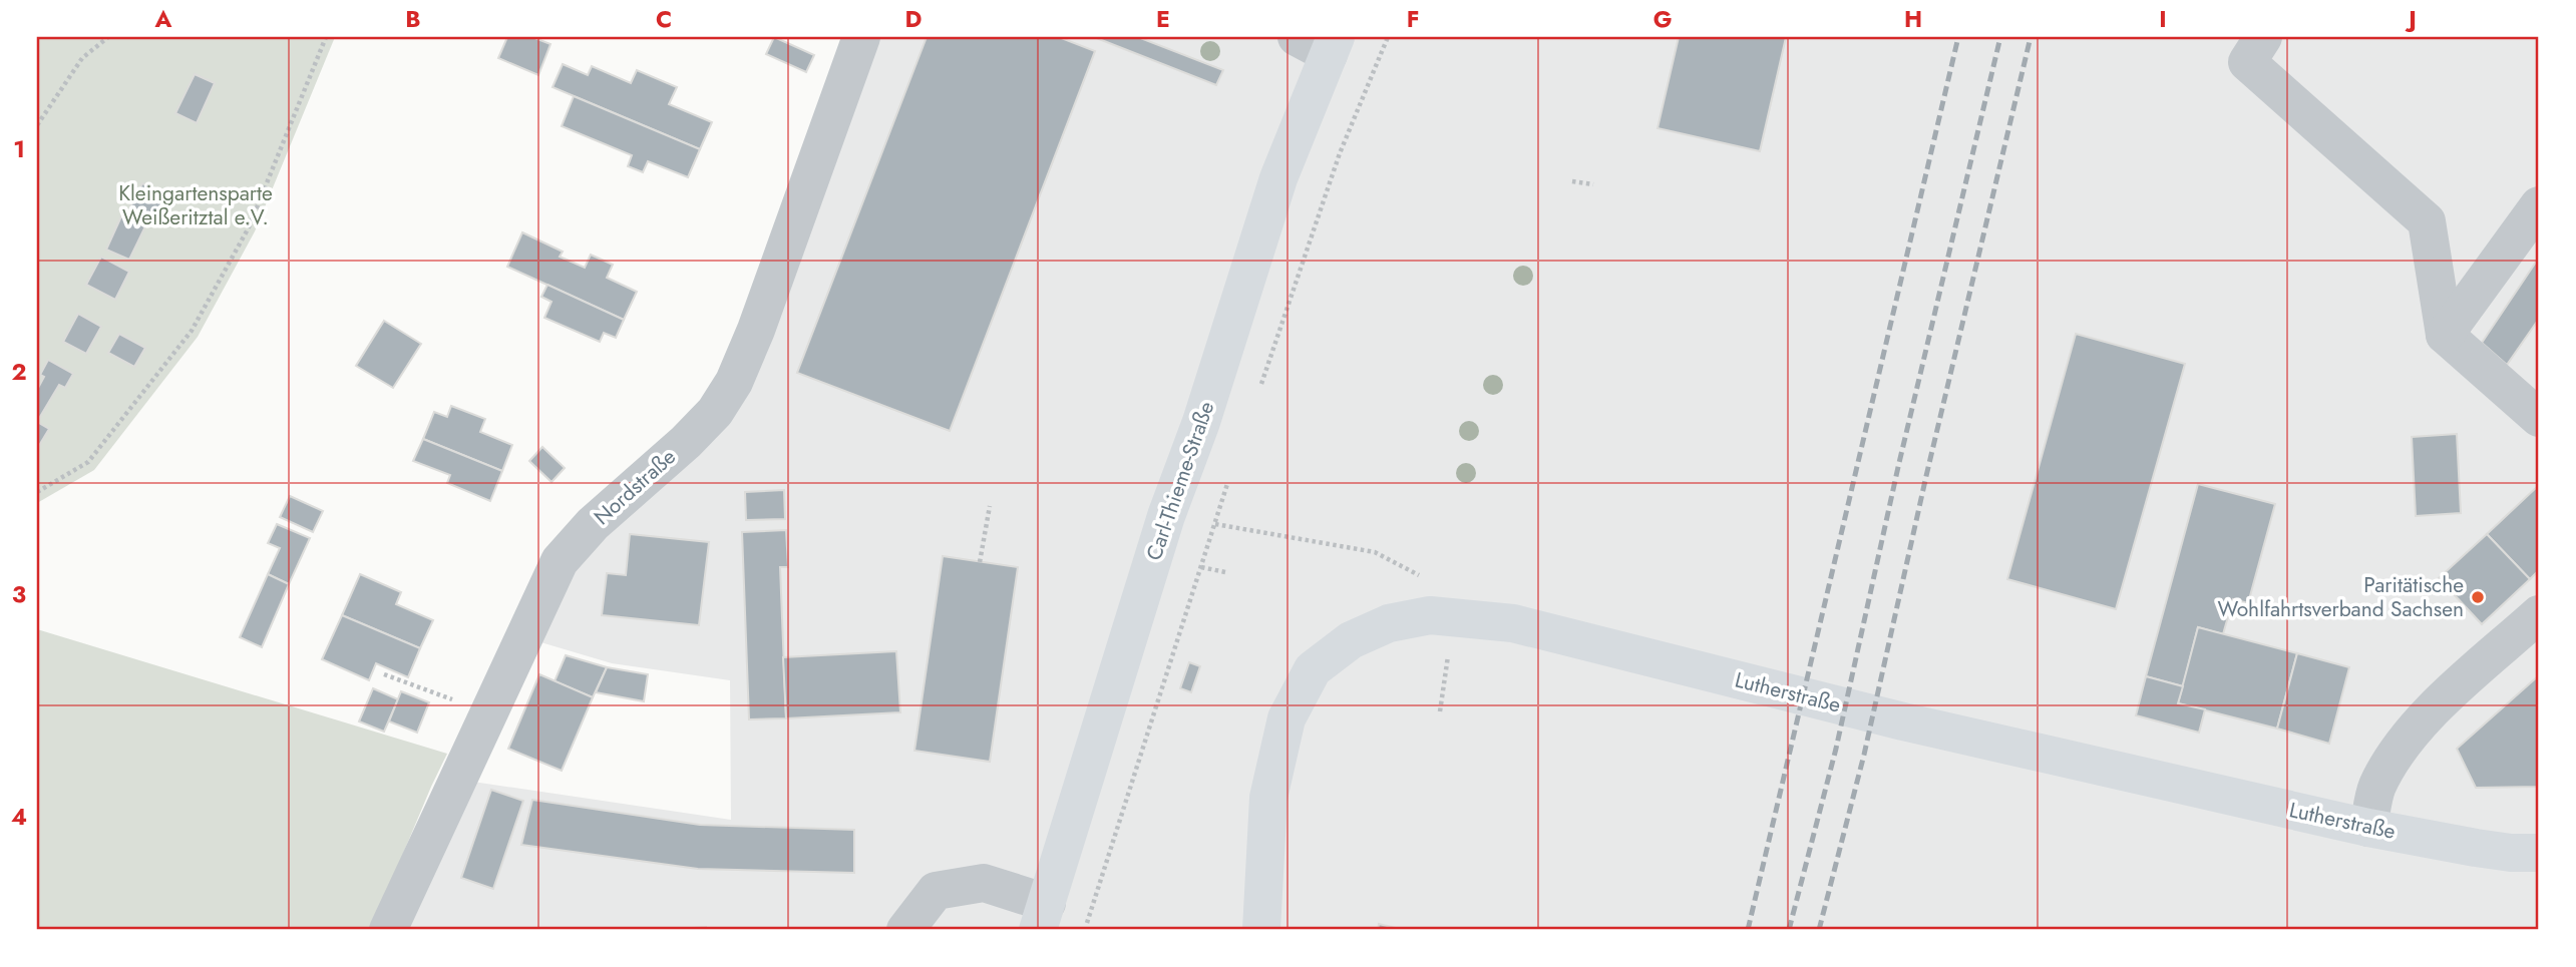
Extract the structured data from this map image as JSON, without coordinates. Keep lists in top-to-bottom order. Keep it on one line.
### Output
{"streets":{"main road":["Carl-Thieme-Straße","Lutherstraße"],"street":["Nordstraße"]},"parks":["Kleingartensparte Weißeritztal e.V."],"places":["Paritätische Wohlfahrtsverband Sachsen"],"grid":{"columns":["A","B","C","D","E","F","G","H","I","J"],"rows":["1","2","3","4"]}}
